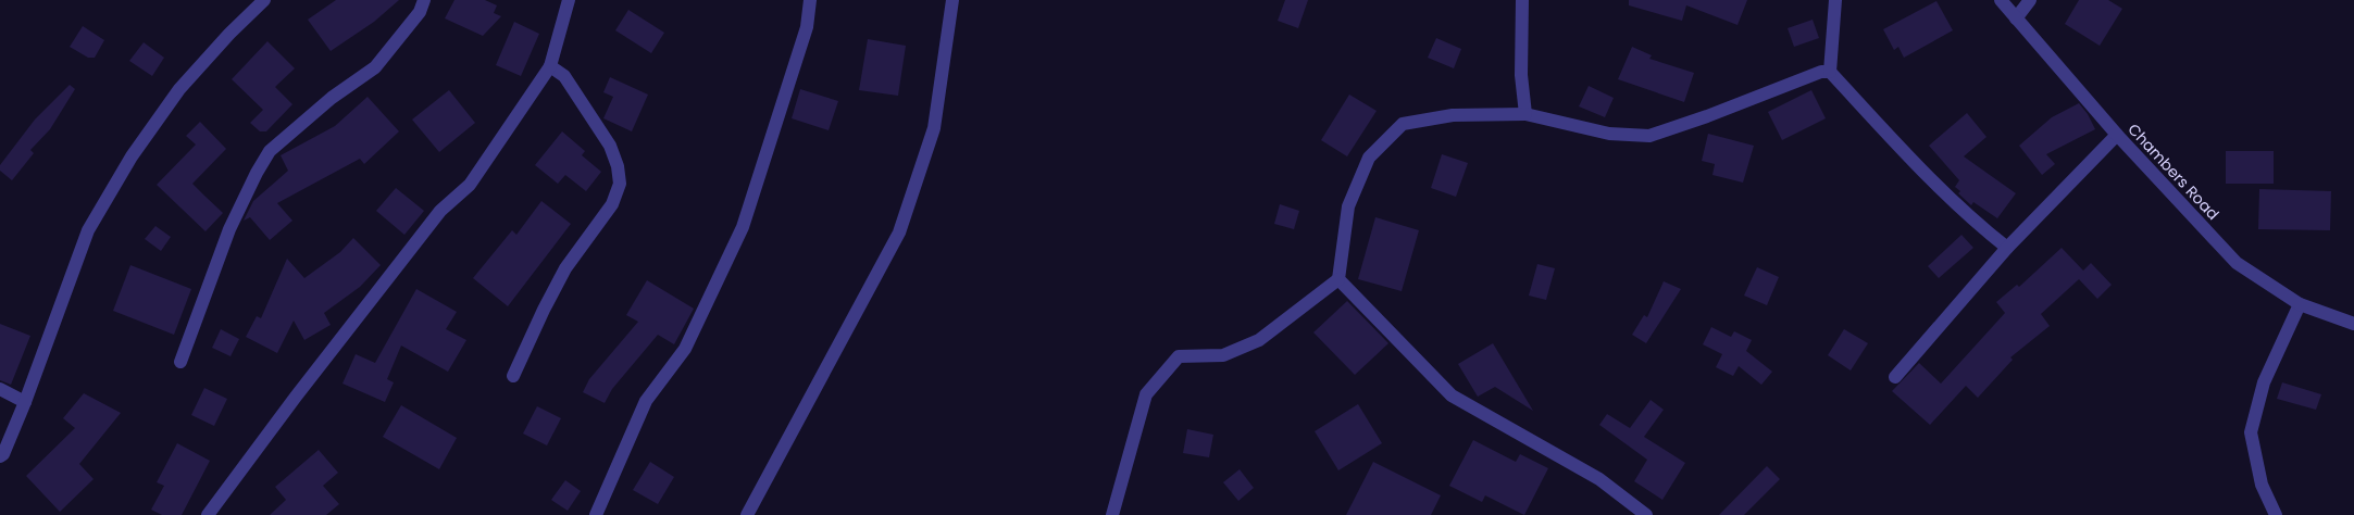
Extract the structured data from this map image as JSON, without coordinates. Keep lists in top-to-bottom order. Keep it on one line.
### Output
{"streets":{"street":["Chambers Road"]}}
